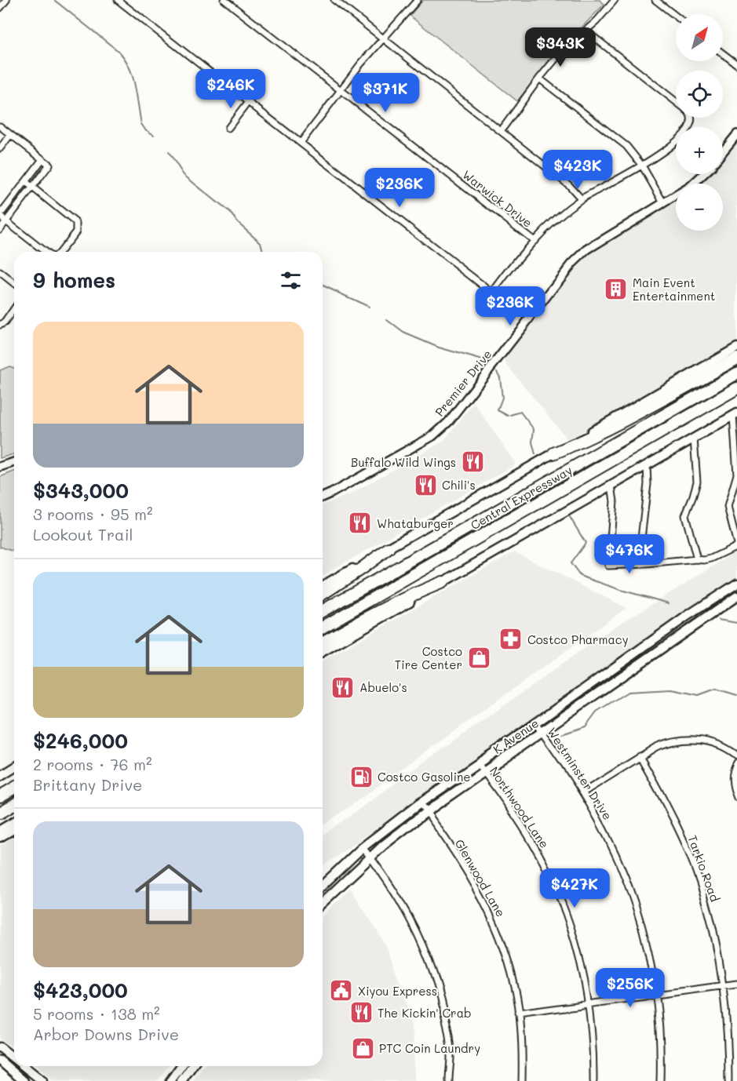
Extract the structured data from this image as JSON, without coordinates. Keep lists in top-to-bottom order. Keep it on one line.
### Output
{"streets":{"highway":["Central Expressway"],"main road":["K Avenue"],"street":["Warwick Drive","Premier Drive","Westminster Drive","Northwood Lane","Tarkio Road","Glenwood Lane"]},"crossings":[["K Avenue","Westminster Drive"],["K Avenue","Northwood Lane"],["K Avenue","Glenwood Lane"]],"places":{"building":["Main Event Entertainment"],"restaurant":["Buffalo Wild Wings","Chili's","Whataburger","Abuelo's","The Kickin' Crab"],"pharmacy":["Costco Pharmacy"],"shop":["Costco Tire Center","PTC Coin Laundry"],"fuel station":["Costco Gasoline"],"public building":["Xiyou Express"]},"north":"top right","page":{"map_buttons":["+","−"],"price":["$343K","$246K","$371K","$423K","$236K","$236K","$476K","$427K","$256K"],"heading":"9 homes","list":[{"name":"$343,000","note":"3 rooms · 95 m² · Lookout Trail"},{"name":"$246,000","note":"2 rooms · 76 m² · Brittany Drive"},{"name":"$423,000","note":"5 rooms · 138 m² · Arbor Downs Drive"}]}}
